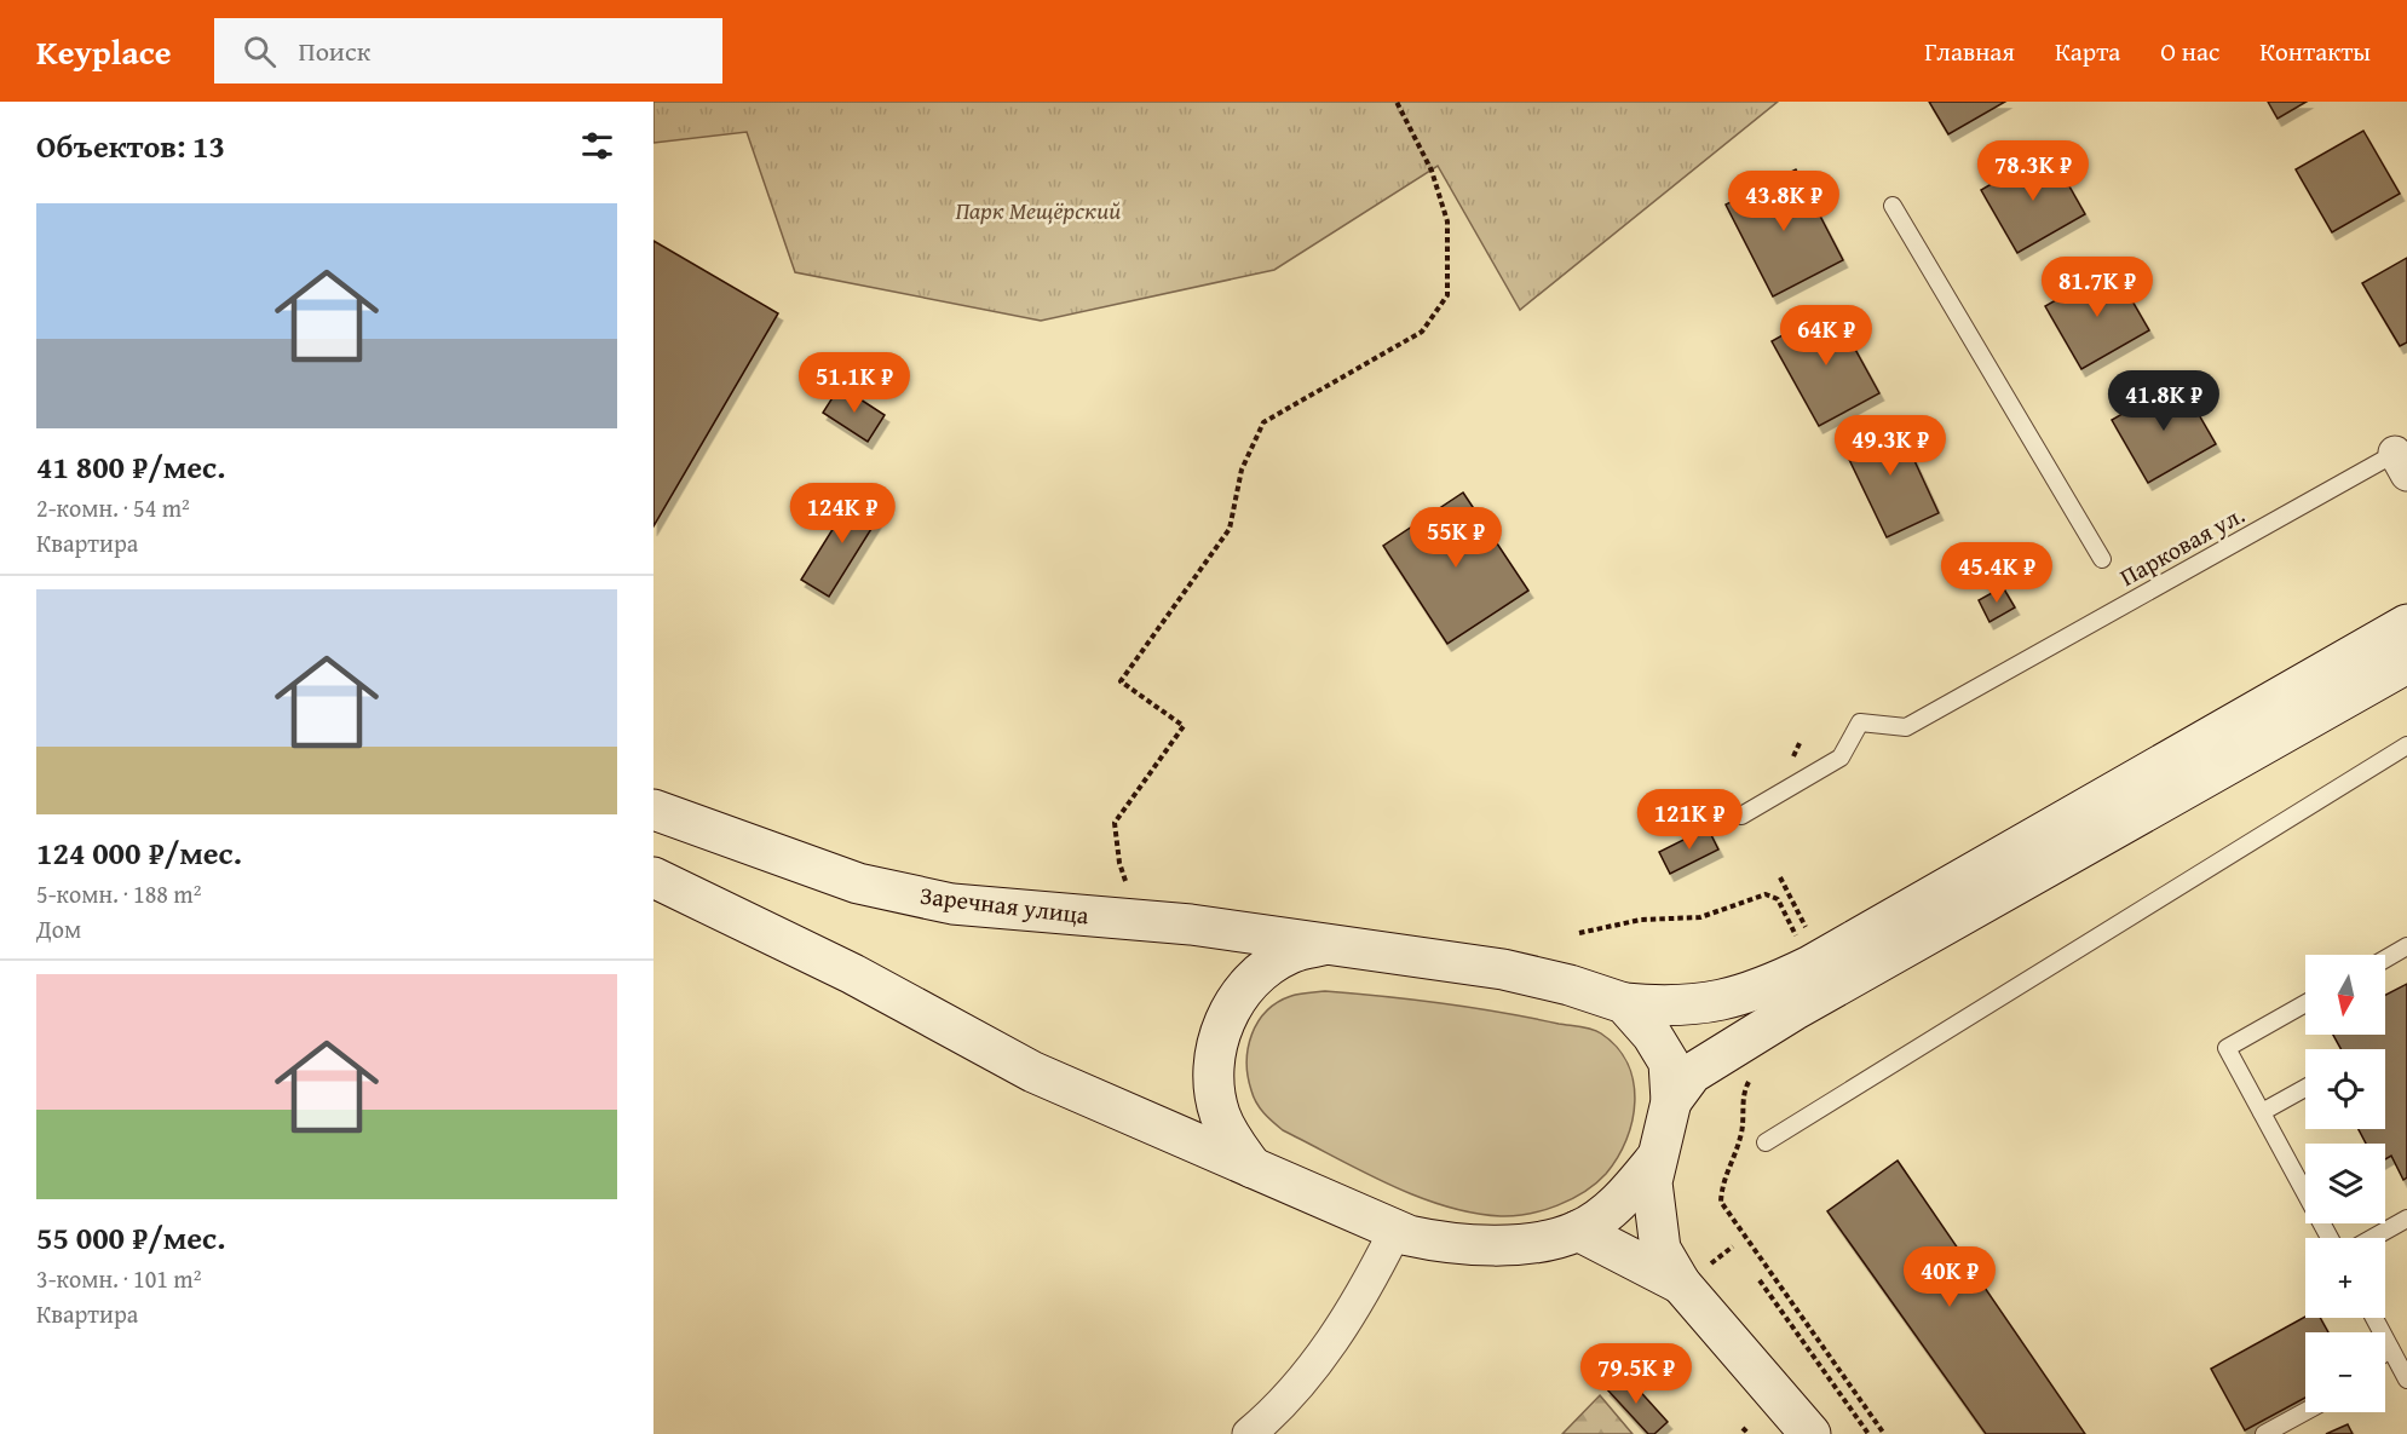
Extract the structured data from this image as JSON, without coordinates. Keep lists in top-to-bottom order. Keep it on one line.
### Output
{"streets":{"street":["Заречная улица"],"lane":["Парковая ул."]},"parks":["Парк Мещёрский"],"north":"bottom","page":{"header":"Keyplace","search":"Поиск","nav":["Главная","Карта","О нас","Контакты"],"heading":"Объектов: 13","price":["78.3K ₽","43.8K ₽","81.7K ₽","64K ₽","51.1K ₽","41.8K ₽","49.3K ₽","124K ₽","55K ₽","45.4K ₽","121K ₽","40K ₽","79.5K ₽"],"list":[{"name":"41 800 ₽/мес.","note":"2-комн. · 54 m² · Квартира"},{"name":"124 000 ₽/мес.","note":"5-комн. · 188 m² · Дом"},{"name":"55 000 ₽/мес.","note":"3-комн. · 101 m² · Квартира"}],"map_buttons":["+","−"]}}
